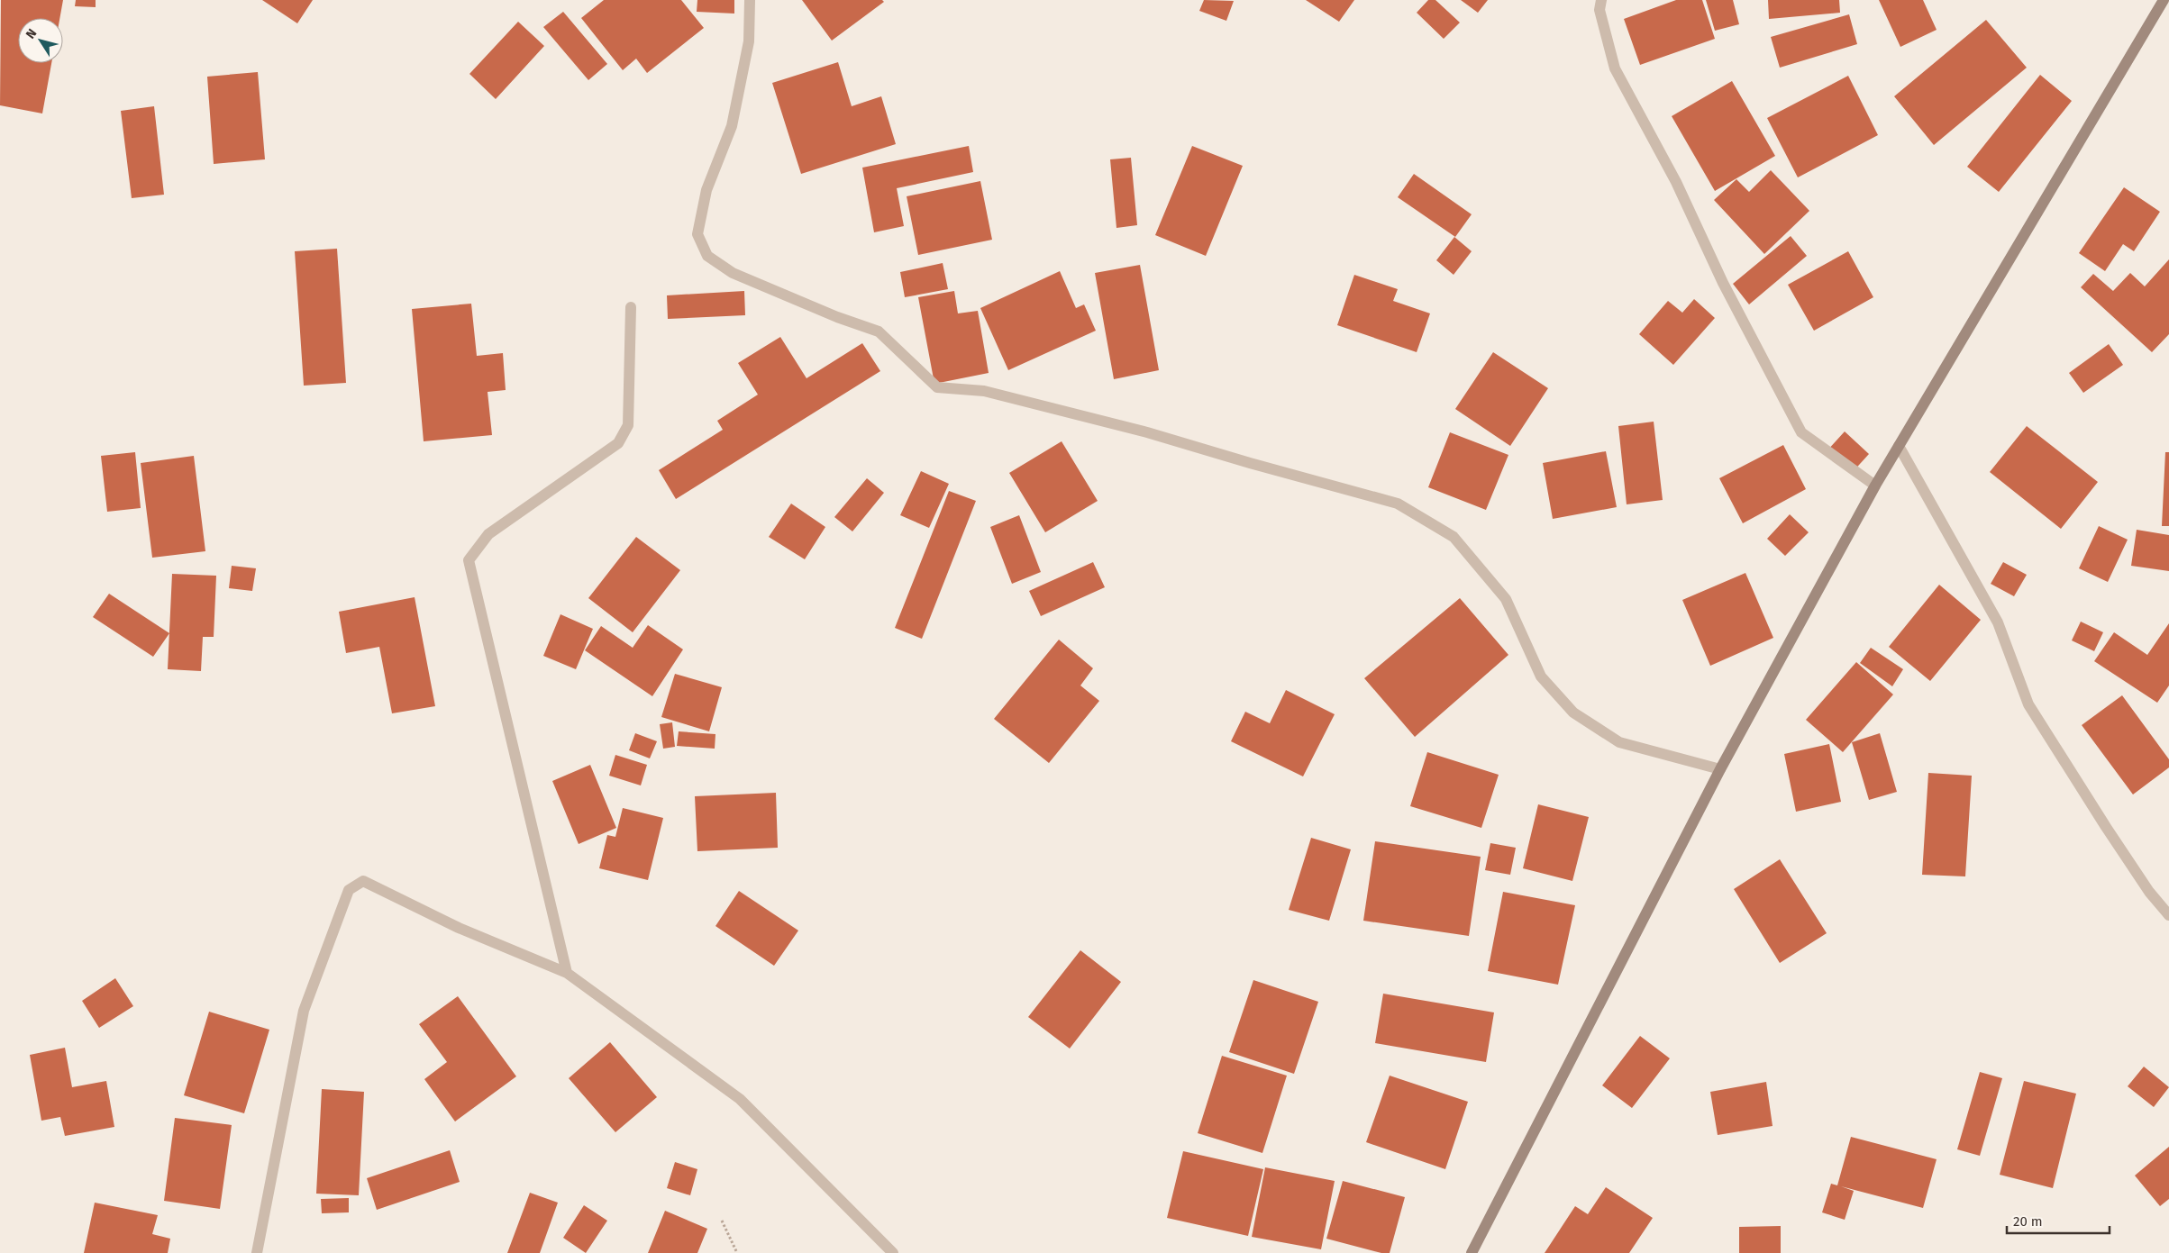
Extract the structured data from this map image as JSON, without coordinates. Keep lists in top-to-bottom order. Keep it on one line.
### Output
{"scale_bar":"20 m","north":"top left"}
